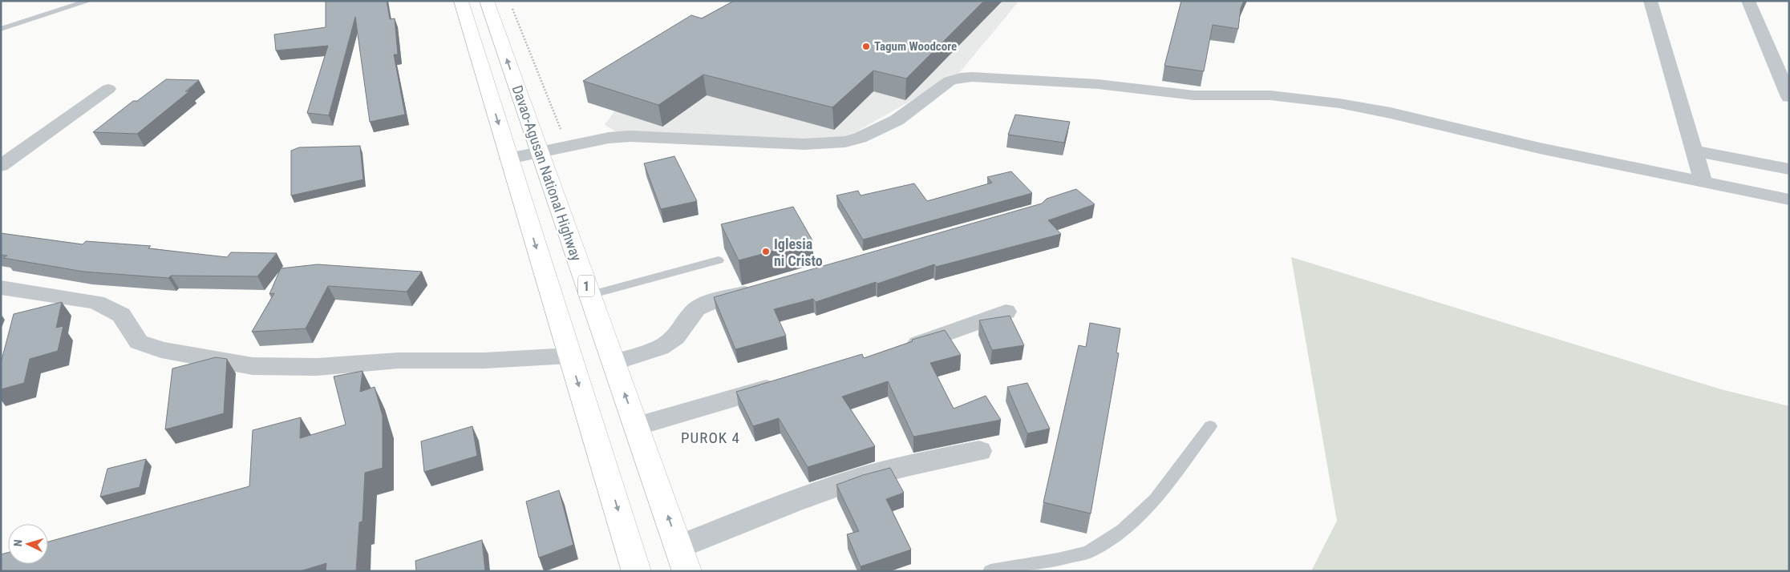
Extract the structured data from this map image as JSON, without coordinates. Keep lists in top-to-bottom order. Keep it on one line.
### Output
{"streets":{"highway":["Davao-Agusan National Highway","1"]},"districts":["PUROK 4"],"places":["Tagum Woodcore","Iglesia ni Cristo"],"north":"left"}
